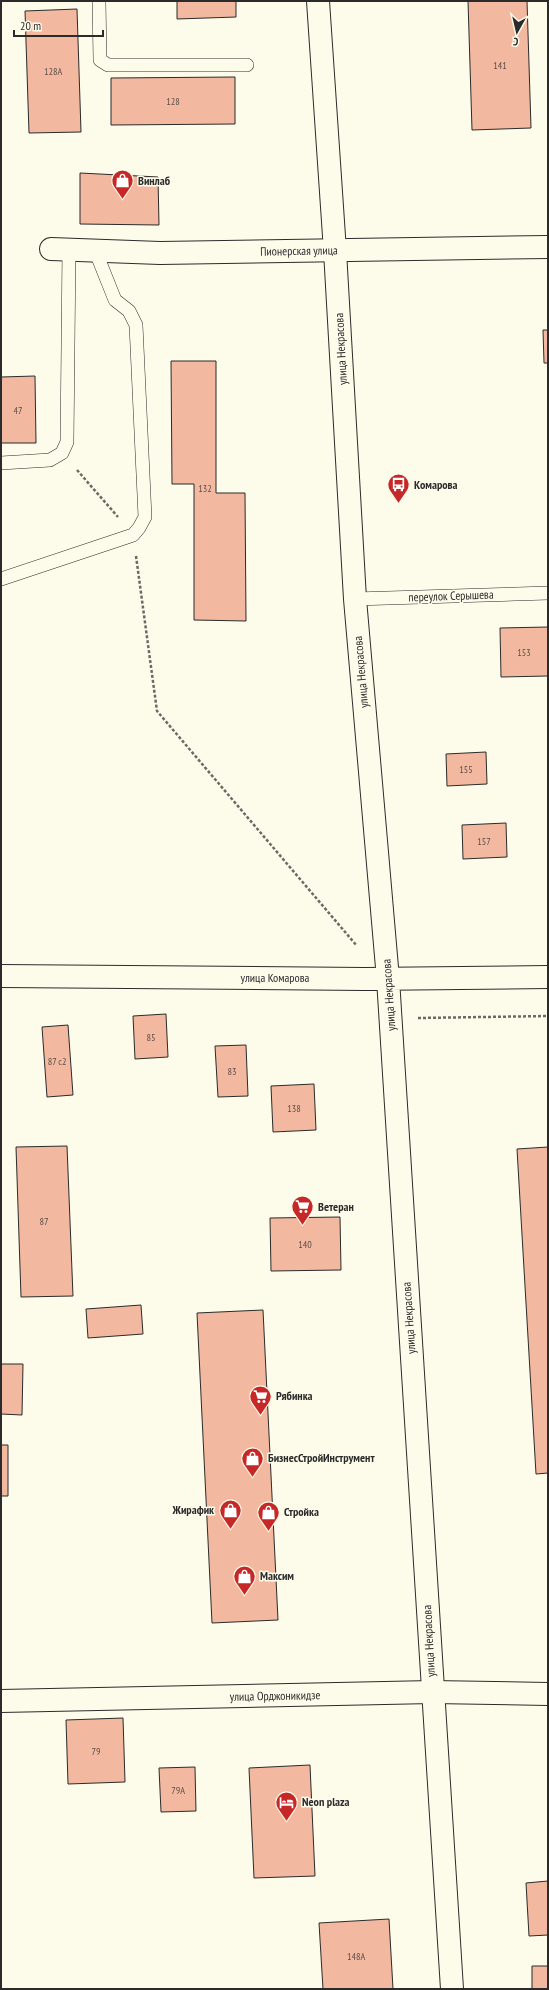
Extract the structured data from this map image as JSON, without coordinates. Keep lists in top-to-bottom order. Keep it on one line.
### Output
{"streets":{"main road":["Пионерская улица","улица Некрасова","улица Комарова","улица Орджоникидзе"],"lane":["переулок Серышева"]},"crossings":[["Пионерская улица","улица Некрасова"],["улица Некрасова","переулок Серышева"],["улица Некрасова","улица Комарова"],["улица Некрасова","улица Орджоникидзе"]],"places":{"shop":["Винлаб","БизнесСтройИнструмент","Жирафик","Стройка","Максим"],"bus stop":["Комарова"],"supermarket":["Ветеран","Рябинка"],"hotel":["Neon plaza"]},"house_numbers":["141","128А","128","47","132","153","155","157","85","87 с2","83","138","87","140","79","79А","148А"],"scale_bar":"20 m","north":"bottom"}
